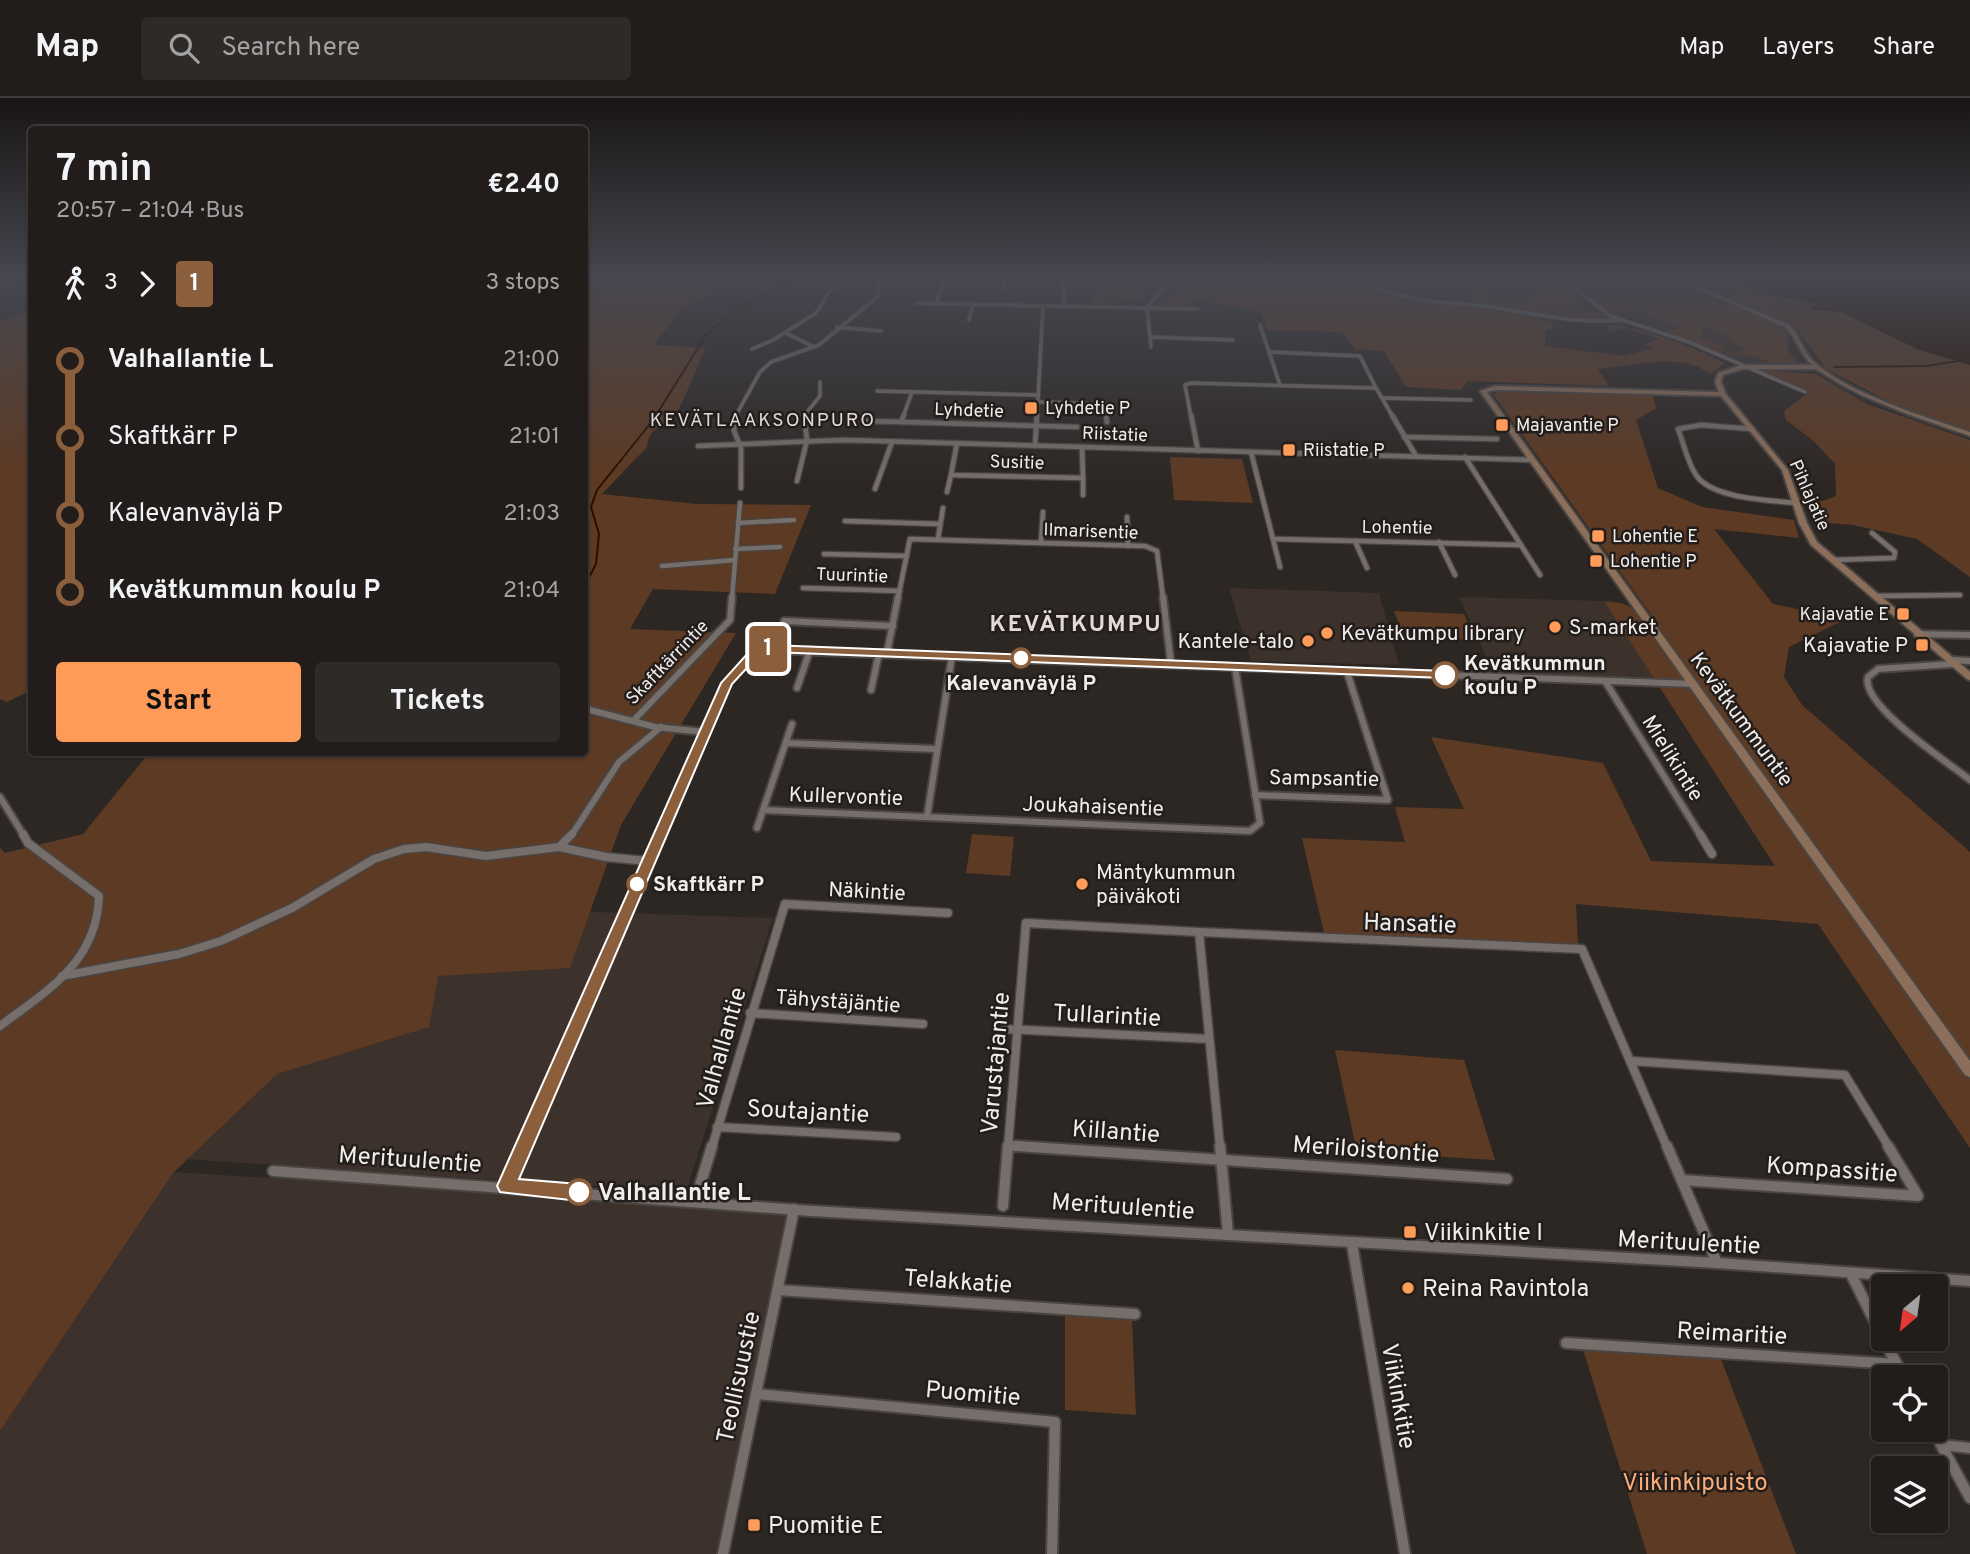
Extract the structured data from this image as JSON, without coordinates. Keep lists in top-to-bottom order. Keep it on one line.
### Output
{"streets":{"street":["Lyhdetie","Riistatie","Susitie","Pihlajatie","Lohentie","Ilmarisentie","Tuurintie","Skaftkärrintie","Kevätkummuntie","Mielikintie","Sampsantie","Kullervontie","Joukahaisentie","Näkintie","Hansatie","Tähystäjäntie","Tullarintie","Valhallantie","Varustajantie","Soutajantie","Killantie","Meriloistontie","Merituulentie","Kompassitie","Telakkatie","Reimaritie","Teollisuustie","Puomitie","Viikinkitie"]},"crossings":[["Riistatie","Kevätkummuntie"],["Pihlajatie","Kevätkummuntie"],["Sampsantie","Joukahaisentie"],["Kullervontie","Joukahaisentie"],["Näkintie","Valhallantie"],["Hansatie","Varustajantie"],["Hansatie","Merituulentie"],["Hansatie","Kompassitie"],["Tähystäjäntie","Valhallantie"],["Tullarintie","Varustajantie"],["Valhallantie","Soutajantie"],["Valhallantie","Merituulentie"],["Varustajantie","Killantie"],["Killantie","Meriloistontie"],["Merituulentie","Teollisuustie"],["Merituulentie","Viikinkitie"],["Telakkatie","Teollisuustie"],["Teollisuustie","Puomitie"]],"districts":["KEVÄTLAAKSONPURO","KEVÄTKUMPU"],"parks":["Viikinkipuisto"],"places":{"transit":["Lyhdetie P","Majavantie P","Riistatie P","Lohentie E","Lohentie P","Kajavatie E","Kajavatie P","Viikinkitie I","Puomitie E"],"other":["S-market","Kevätkumpu library","Kantele-talo","Kalevanväylä P","Kevätkummun koulu P","Skaftkärr P","Mäntykummun päiväkoti","Valhallantie L","Reina Ravintola"]},"lines":["bus line 1"],"north":"bottom left","page":{"header":"Map","search":"Search here","nav":["Map","Layers","Share"],"on_map":"1","heading":["7 min","20:57 – 21:04 · Bus","€2.40"],"legs":["3","1","3 stops"],"list":[{"name":"Valhallantie L","value":"21:00"},{"name":"Skaftkärr P","value":"21:01"},{"name":"Kalevanväylä P","value":"21:03"},{"name":"Kevätkummun koulu P","value":"21:04"}],"buttons":["Start","Tickets"]}}
